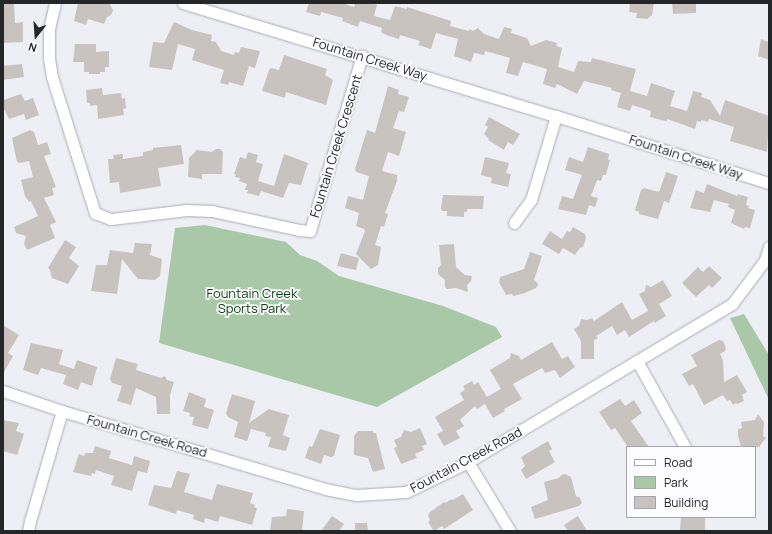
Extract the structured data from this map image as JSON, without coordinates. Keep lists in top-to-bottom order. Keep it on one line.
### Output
{"streets":{"street":["Fountain Creek Way","Fountain Creek Crescent","Fountain Creek Road"]},"crossings":[["Fountain Creek Way","Fountain Creek Crescent"]],"parks":["Fountain Creek Sports Park"],"legend":["Road","Park","Building"],"north":"bottom"}
